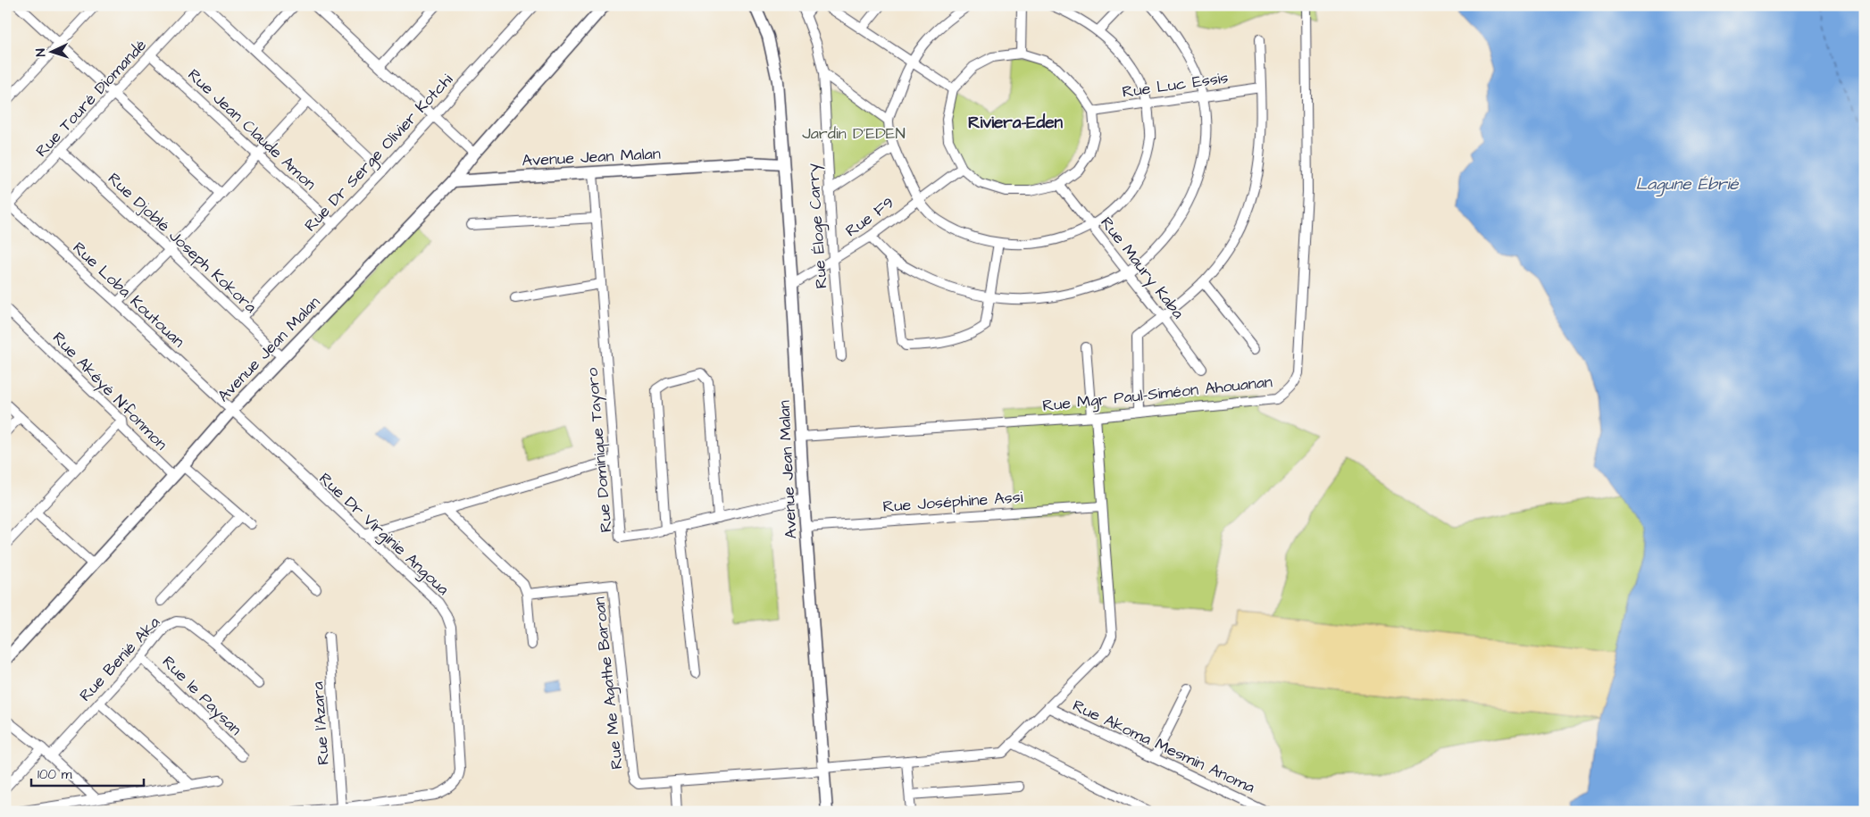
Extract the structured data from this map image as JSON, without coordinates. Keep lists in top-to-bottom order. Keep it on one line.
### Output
{"streets":{"main road":["Avenue Jean Malan"],"street":["Rue Luc Essis","Rue Touré Diomandé","Rue Jean Claude Amon","Rue Dr Serge Olivier Kotchi","Rue F9","Rue Éloge Carry","Rue Djoblé Joseph Kokora","Rue Maury Kaba","Rue Loba Koutouan","Rue Akéyé N'fonmon","Rue Mgr Paul-Siméon Ahouanan","Rue Dominique Tayoro","Rue Joséphine Assi","Rue Dr Virginie Angoua","Rue Benié Aka","Rue Me Agathe Baroan","Rue le Paysan","Rue l'Azara","Rue Akoma Mesmin Anoma"]},"crossings":[["Rue Luc Essis","Rue F9"],["Rue Luc Essis","Rue Maury Kaba"],["Rue Touré Diomandé","Rue Jean Claude Amon"],["Rue Touré Diomandé","Rue Djoblé Joseph Kokora"],["Rue Touré Diomandé","Rue Loba Koutouan"],["Rue Jean Claude Amon","Rue Dr Serge Olivier Kotchi"],["Rue Dr Serge Olivier Kotchi","Rue Djoblé Joseph Kokora"],["Avenue Jean Malan","Rue F9"],["Avenue Jean Malan","Rue Djoblé Joseph Kokora"],["Avenue Jean Malan","Rue Loba Koutouan"],["Avenue Jean Malan","Rue Akéyé N'fonmon"],["Avenue Jean Malan","Rue Mgr Paul-Siméon Ahouanan"],["Avenue Jean Malan","Rue Dominique Tayoro"],["Avenue Jean Malan","Rue Joséphine Assi"],["Avenue Jean Malan","Rue Dr Virginie Angoua"],["Avenue Jean Malan","Rue Me Agathe Baroan"],["Rue F9","Rue Éloge Carry"],["Rue F9","Rue Maury Kaba"],["Rue Loba Koutouan","Rue Dr Virginie Angoua"],["Rue Mgr Paul-Siméon Ahouanan","Rue Me Agathe Baroan"],["Rue Joséphine Assi","Rue Me Agathe Baroan"],["Rue Dr Virginie Angoua","Rue l'Azara"],["Rue Benié Aka","Rue le Paysan"],["Rue Me Agathe Baroan","Rue Akoma Mesmin Anoma"]],"districts":["Riviera-Eden"],"water":["Lagune Ébrié"],"parks":["Jardin D'EDEN"],"scale_bar":"100 m","north":"left"}
